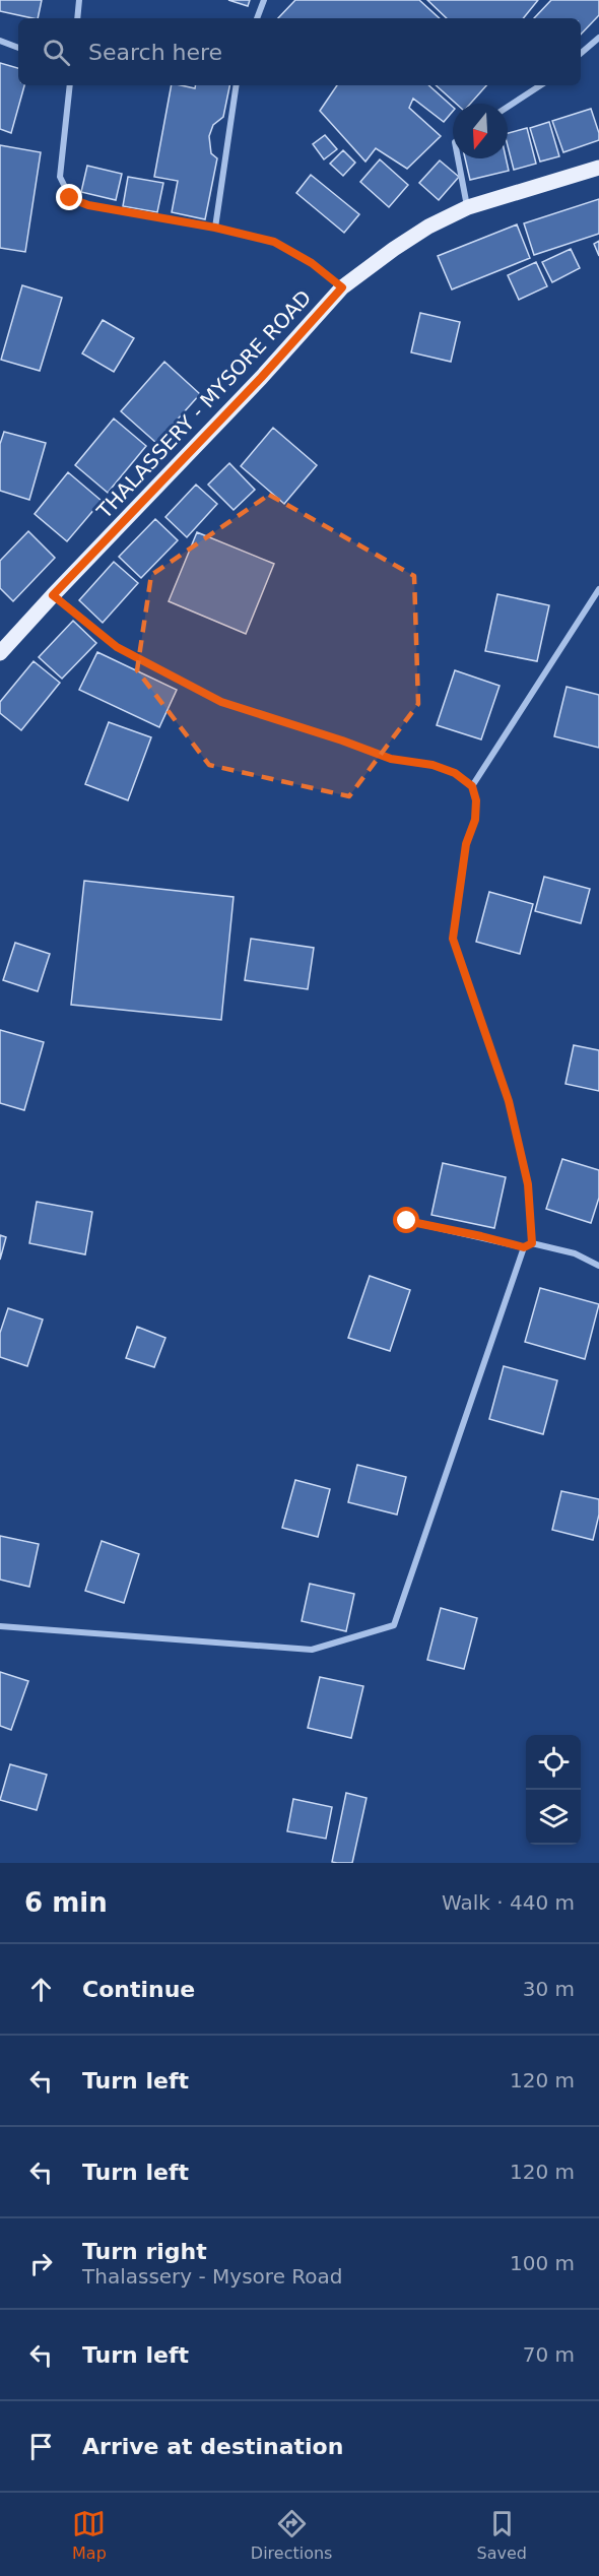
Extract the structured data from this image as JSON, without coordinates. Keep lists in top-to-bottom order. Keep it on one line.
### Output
{"streets":{"main road":["THALASSERY - MYSORE ROAD"]},"north":"bottom","page":{"search":"Search here","heading":["6 min","Walk · 440 m"],"list":[["Continue","30 m"],["Turn left","120 m"],["Turn left","120 m"],["Turn right","Thalassery - Mysore Road","100 m"],["Turn left","70 m"],"Arrive at destination"],"nav":["Map","Directions","Saved"]}}
